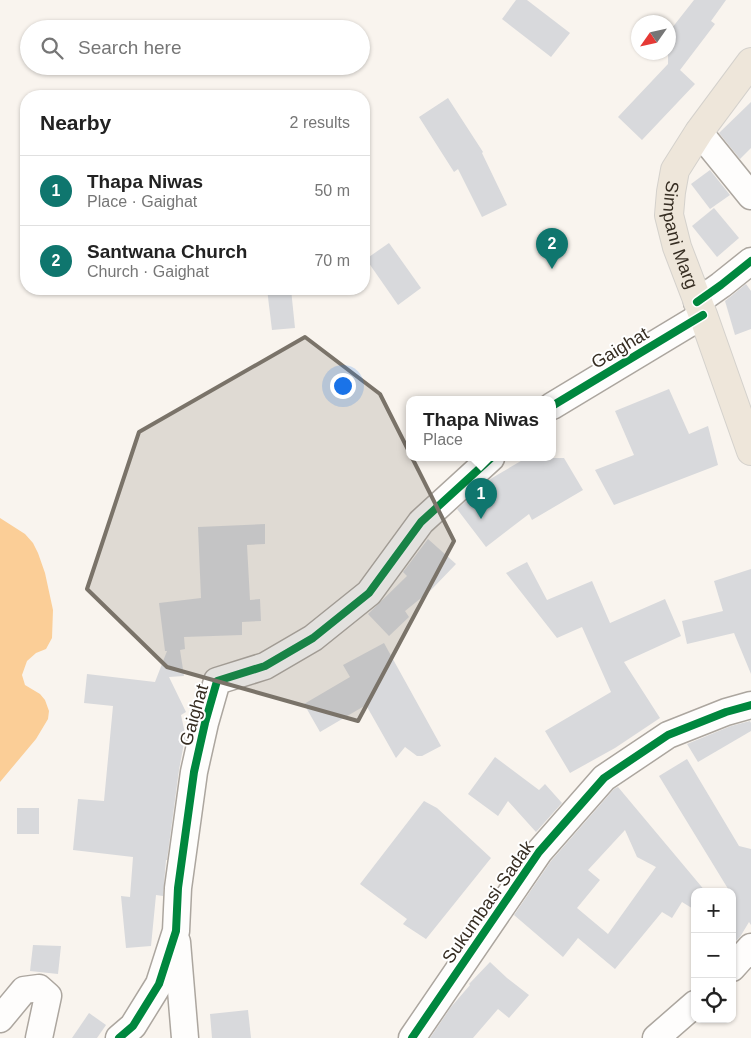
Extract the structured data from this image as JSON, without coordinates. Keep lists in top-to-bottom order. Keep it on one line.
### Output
{"streets":{"main road":["Simpani Marg"],"street":["Gaighat","Sukumbasi Sadak"]},"crossings":[["Simpani Marg","Gaighat"]],"north":"bottom left","page":{"search":"Search here","heading":["Nearby","2 results"],"list":[{"mark":"1","name":"Thapa Niwas","note":"Place · Gaighat","value":"50 m"},{"mark":"2","name":"Santwana Church","note":"Church · Gaighat","value":"70 m"}],"pins":["2","1"],"popup":["Thapa Niwas","Place"],"map_buttons":["+","−"]}}
